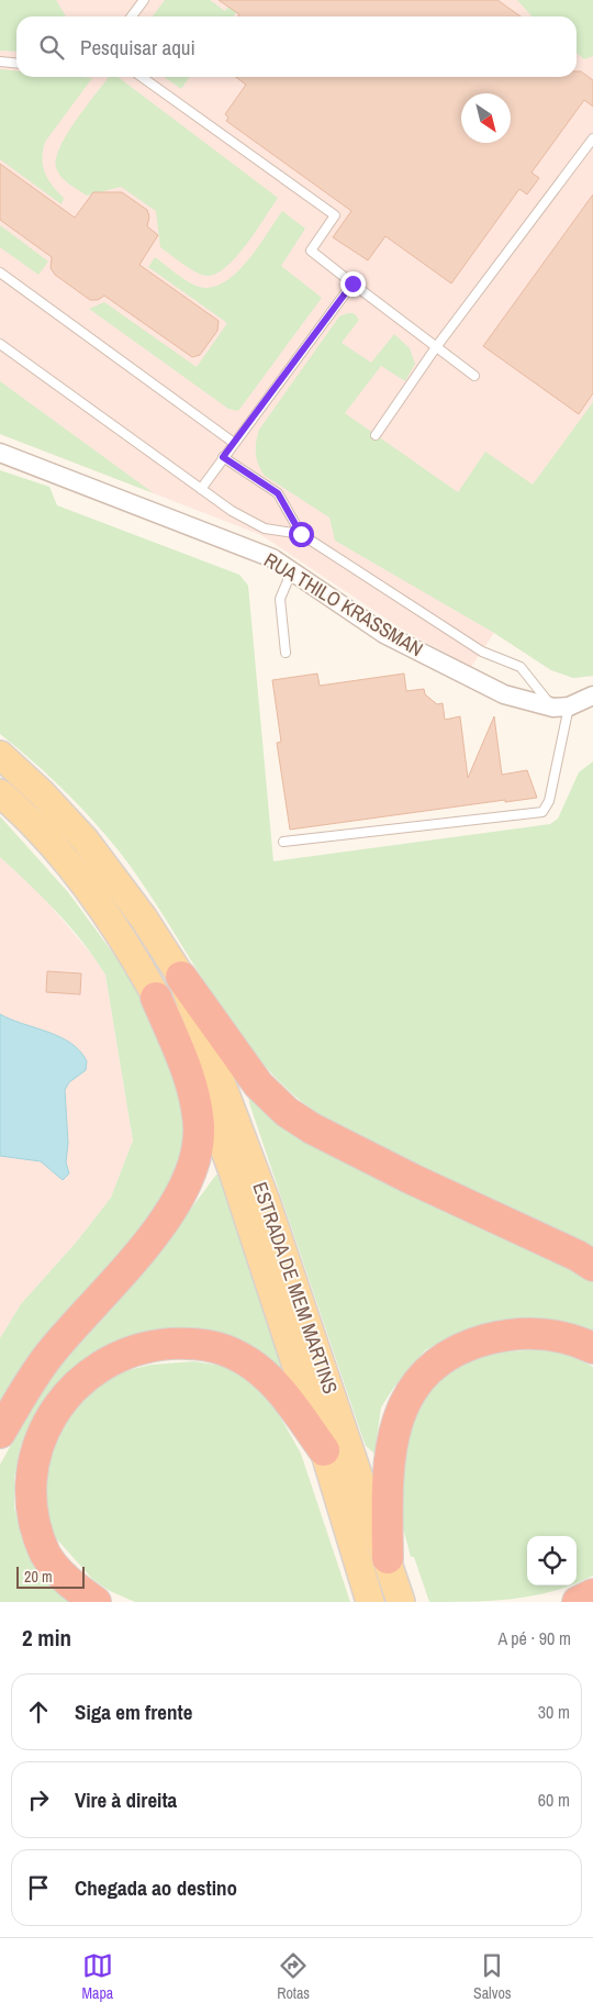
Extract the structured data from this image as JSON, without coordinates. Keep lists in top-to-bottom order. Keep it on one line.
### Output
{"streets":{"main road":["ESTRADA DE MEM MARTINS"],"street":["RUA THILO KRASSMAN"]},"scale_bar":"20 m","north":"bottom right","page":{"search":"Pesquisar aqui","scale":"20 m","heading":["2 min","A pé · 90 m"],"list":[["Siga em frente","30 m"],["Vire à direita","60 m"],"Chegada ao destino"],"nav":["Mapa","Rotas","Salvos"]}}
